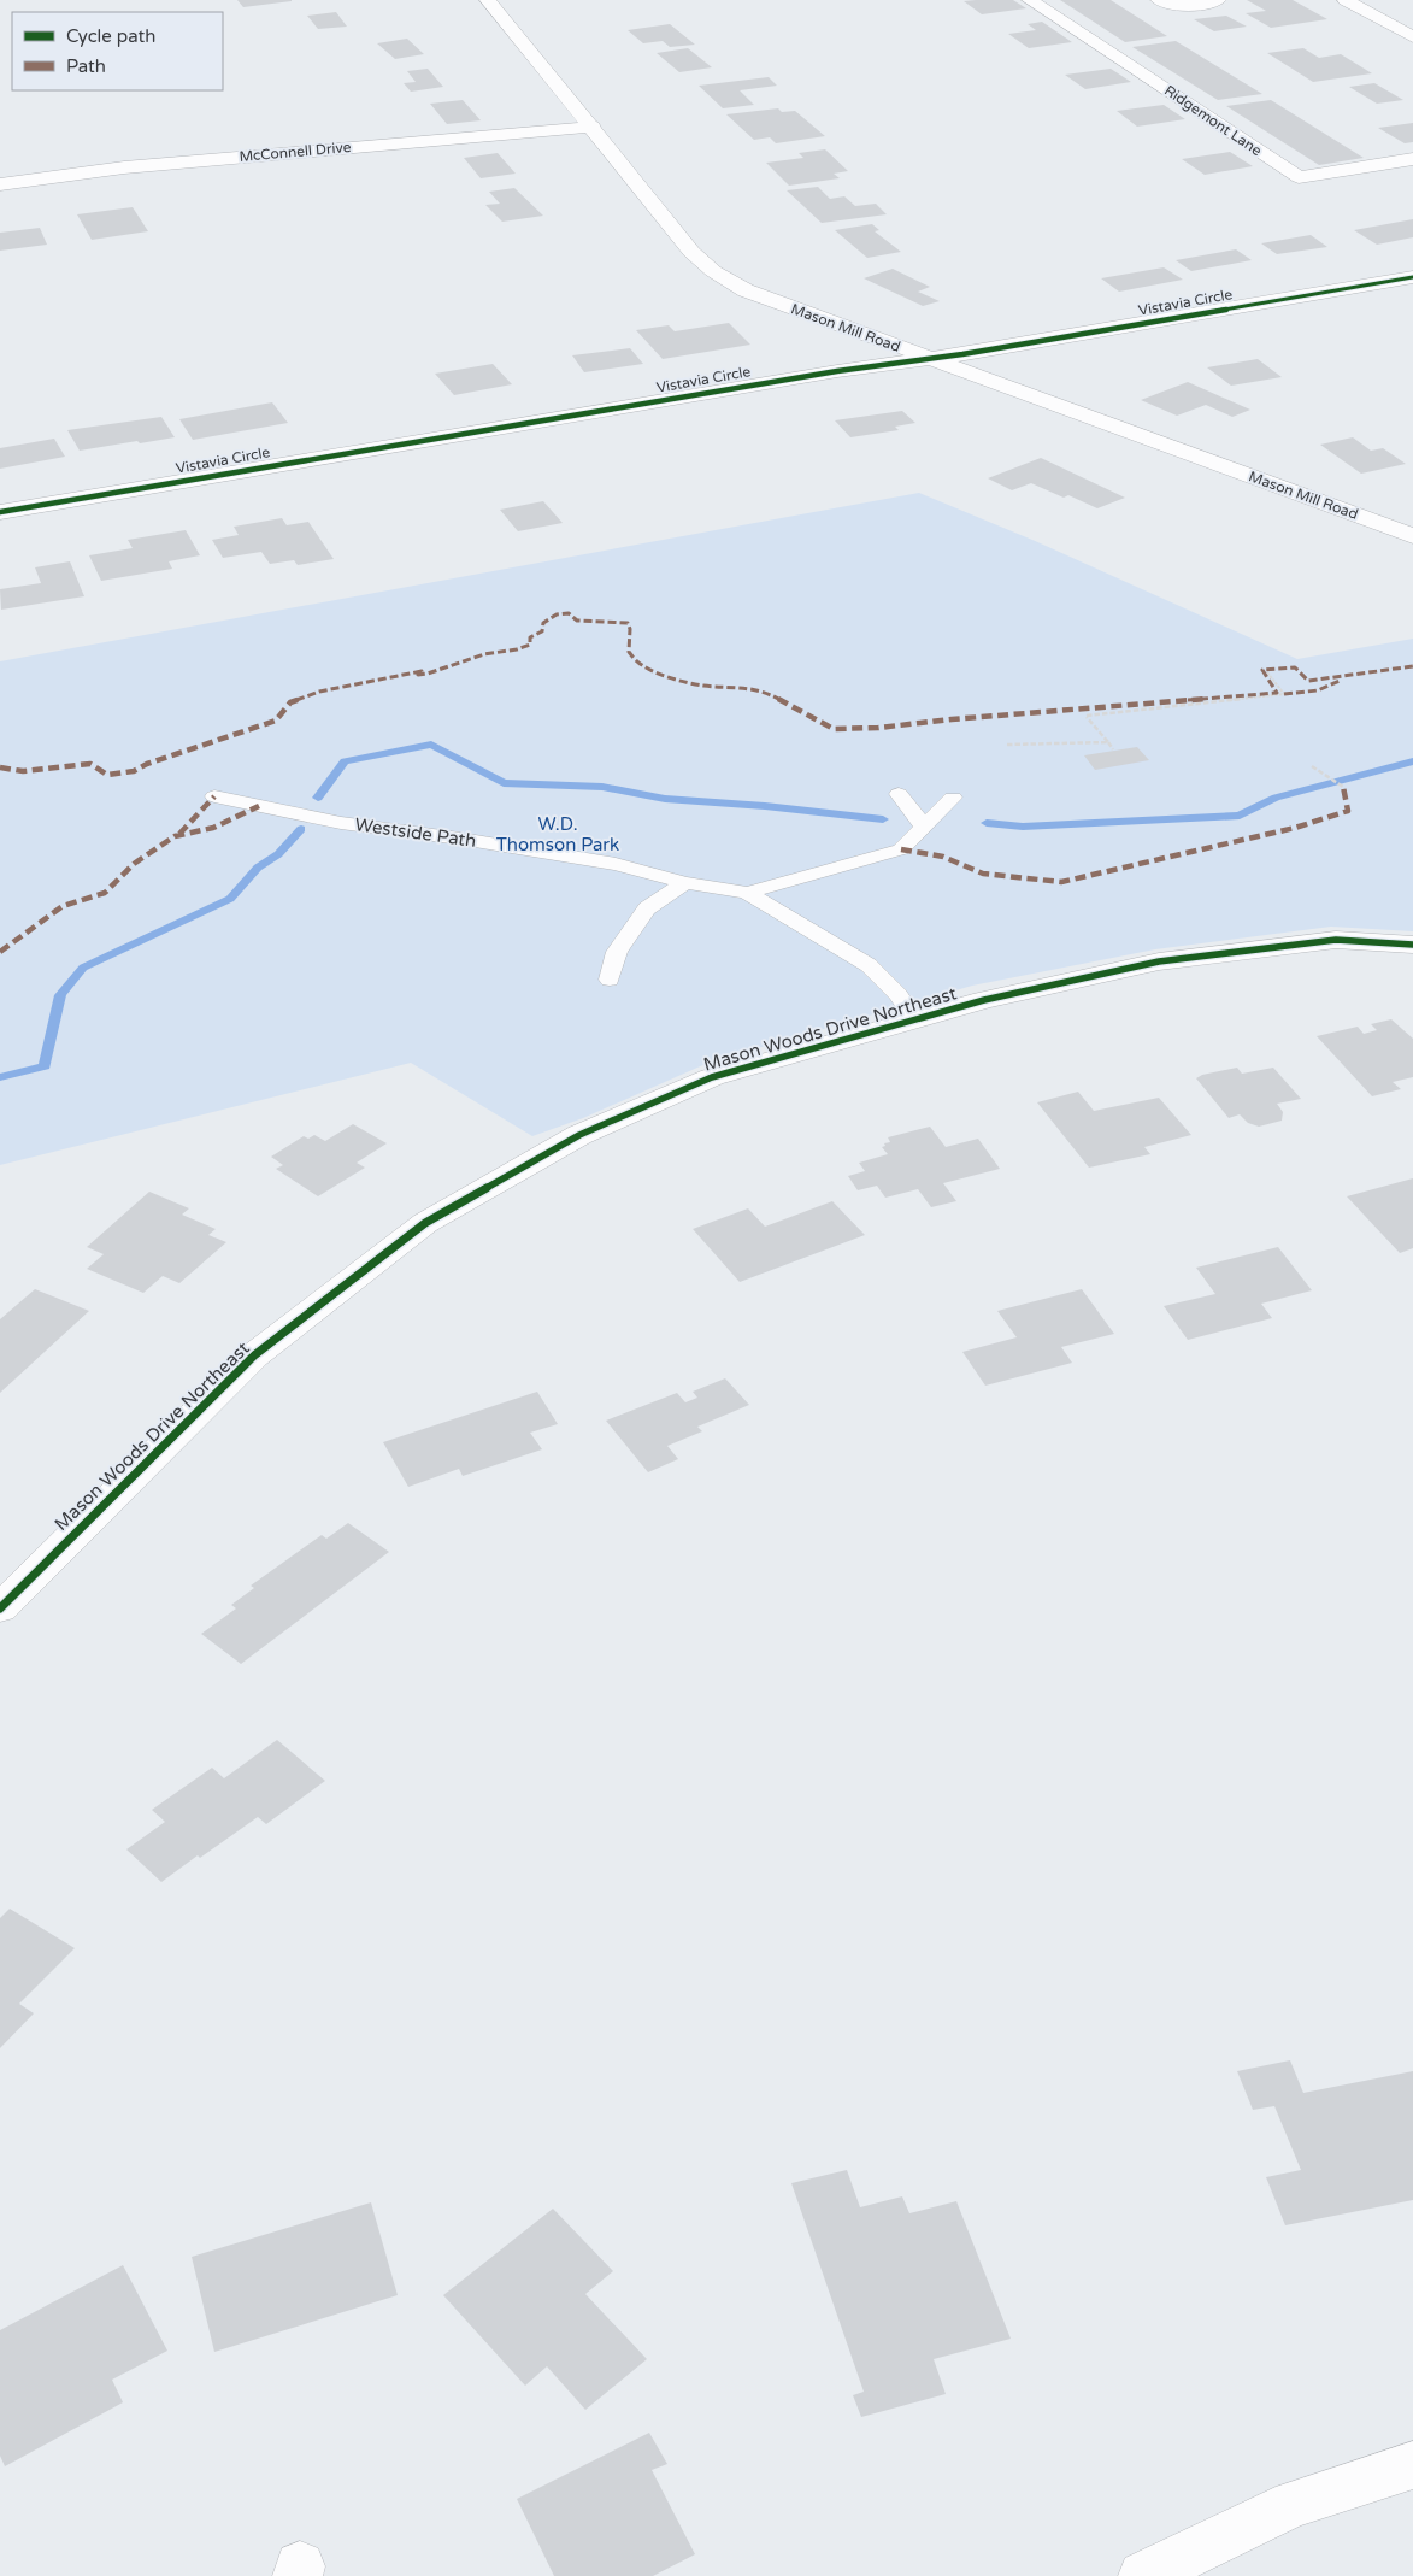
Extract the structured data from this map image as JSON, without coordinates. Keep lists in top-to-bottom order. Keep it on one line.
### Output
{"streets":{"street":["Ridgemont Lane","McConnell Drive","Vistavia Circle","Mason Mill Road","Mason Woods Drive Northeast"],"lane":["Westside Path"]},"crossings":[["McConnell Drive","Mason Mill Road"],["Vistavia Circle","Mason Mill Road"],["Westside Path","Mason Woods Drive Northeast"]],"parks":["W.D. Thomson Park"],"legend":["Cycle path","Path"]}
